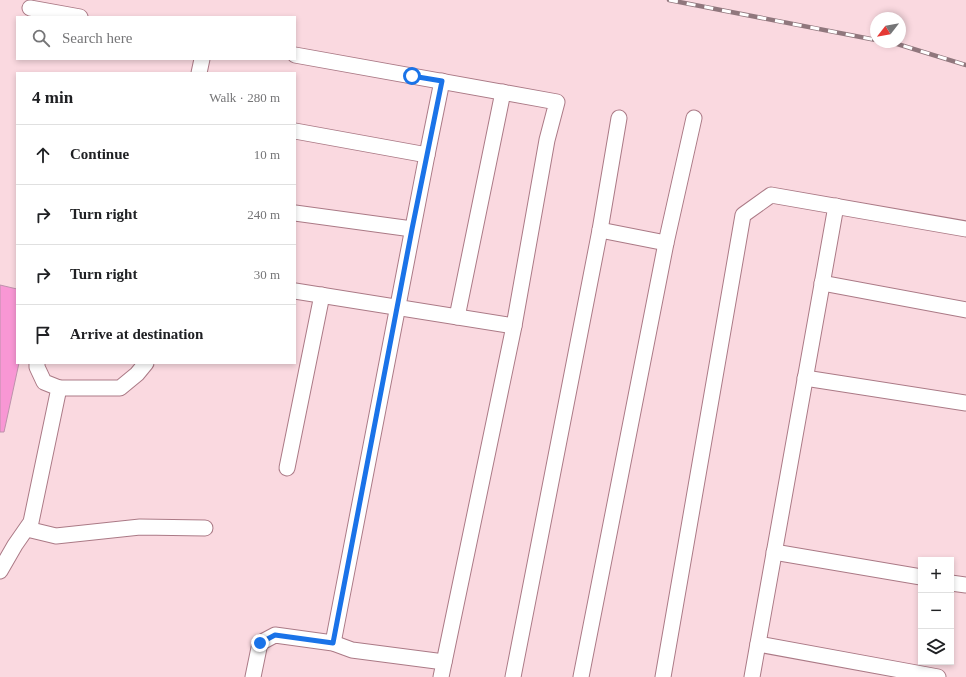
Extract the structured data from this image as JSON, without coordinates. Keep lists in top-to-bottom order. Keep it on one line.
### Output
{"north":"bottom left","page":{"search":"Search here","heading":["4 min","Walk · 280 m"],"list":[["Continue","10 m"],["Turn right","240 m"],["Turn right","30 m"],"Arrive at destination"],"map_buttons":["+","−"]}}
